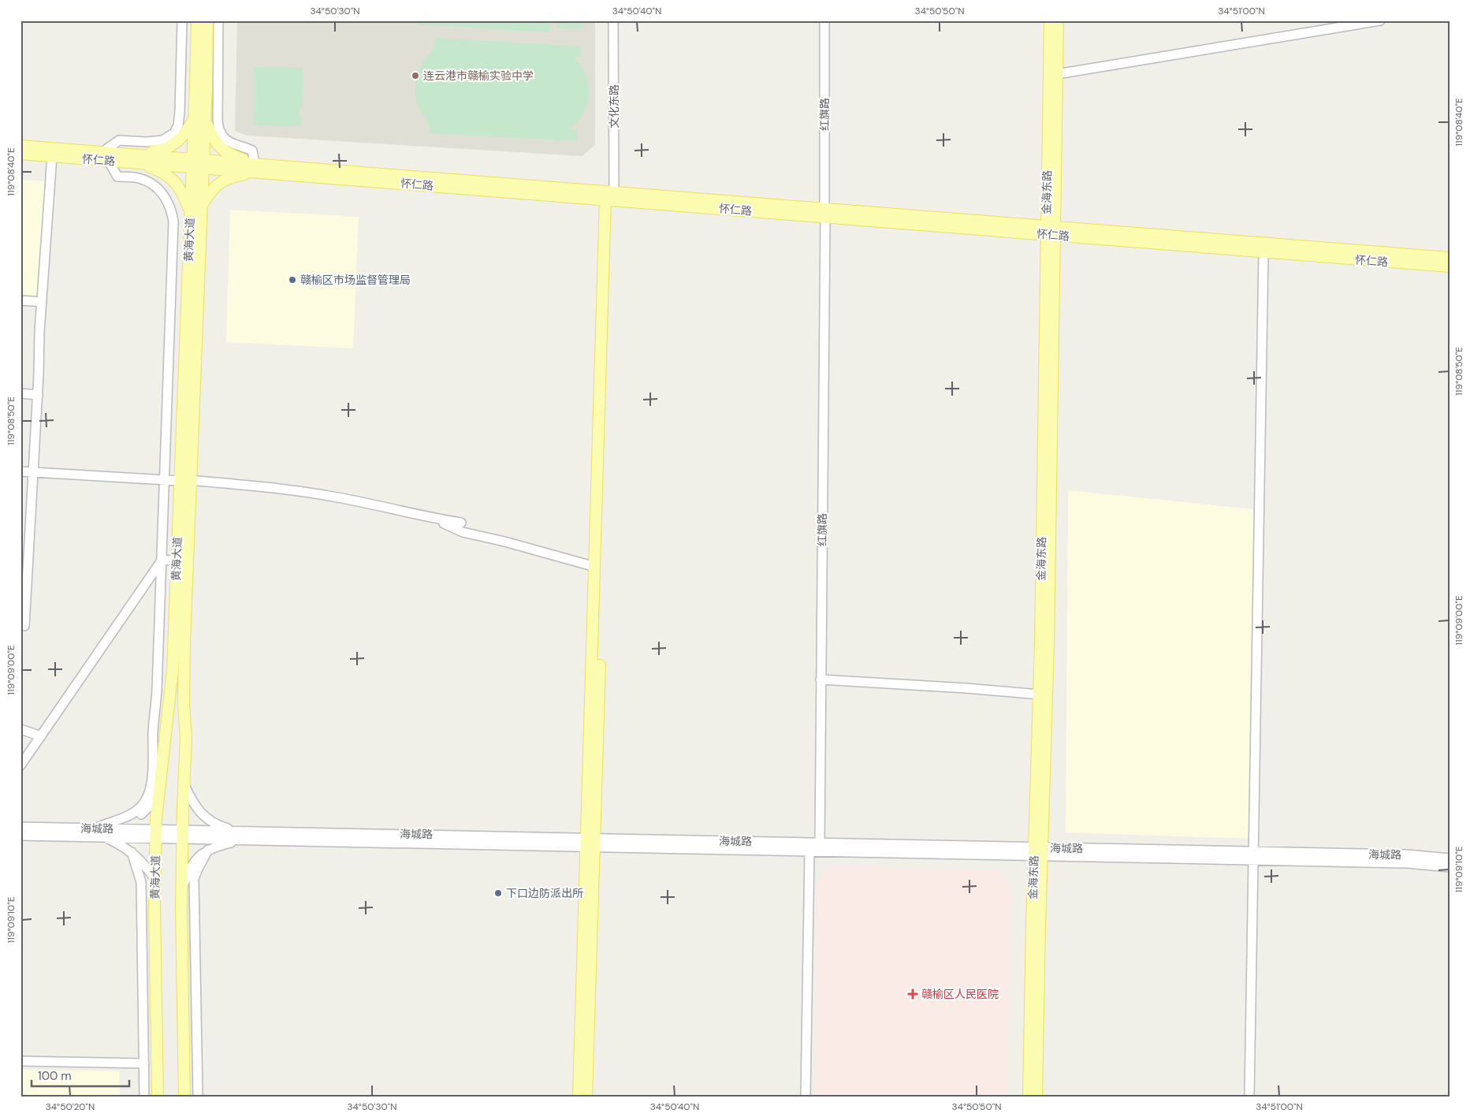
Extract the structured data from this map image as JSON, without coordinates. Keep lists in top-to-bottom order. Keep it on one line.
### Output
{"streets":{"main road":["怀仁路","金海东路","黄海大道"],"street":["文化东路","红旗路","海城路"]},"crossings":[["文化东路","怀仁路"],["红旗路","怀仁路"],["红旗路","海城路"],["怀仁路","金海东路"],["怀仁路","黄海大道"],["金海东路","海城路"],["黄海大道","海城路"]],"places":{"other":["连云港市赣榆实验中学","赣榆区市场监督管理局","下口边防派出所"],"health":["赣榆区人民医院"]},"scale_bar":"100 m","coordinates":["34°50'30\"N","34°50'40\"N","34°50'50\"N","34°51'00\"N","119°08'40\"E","119°08'50\"E","119°09'00\"E","119°09'10\"E","34°50'20\"N"]}
